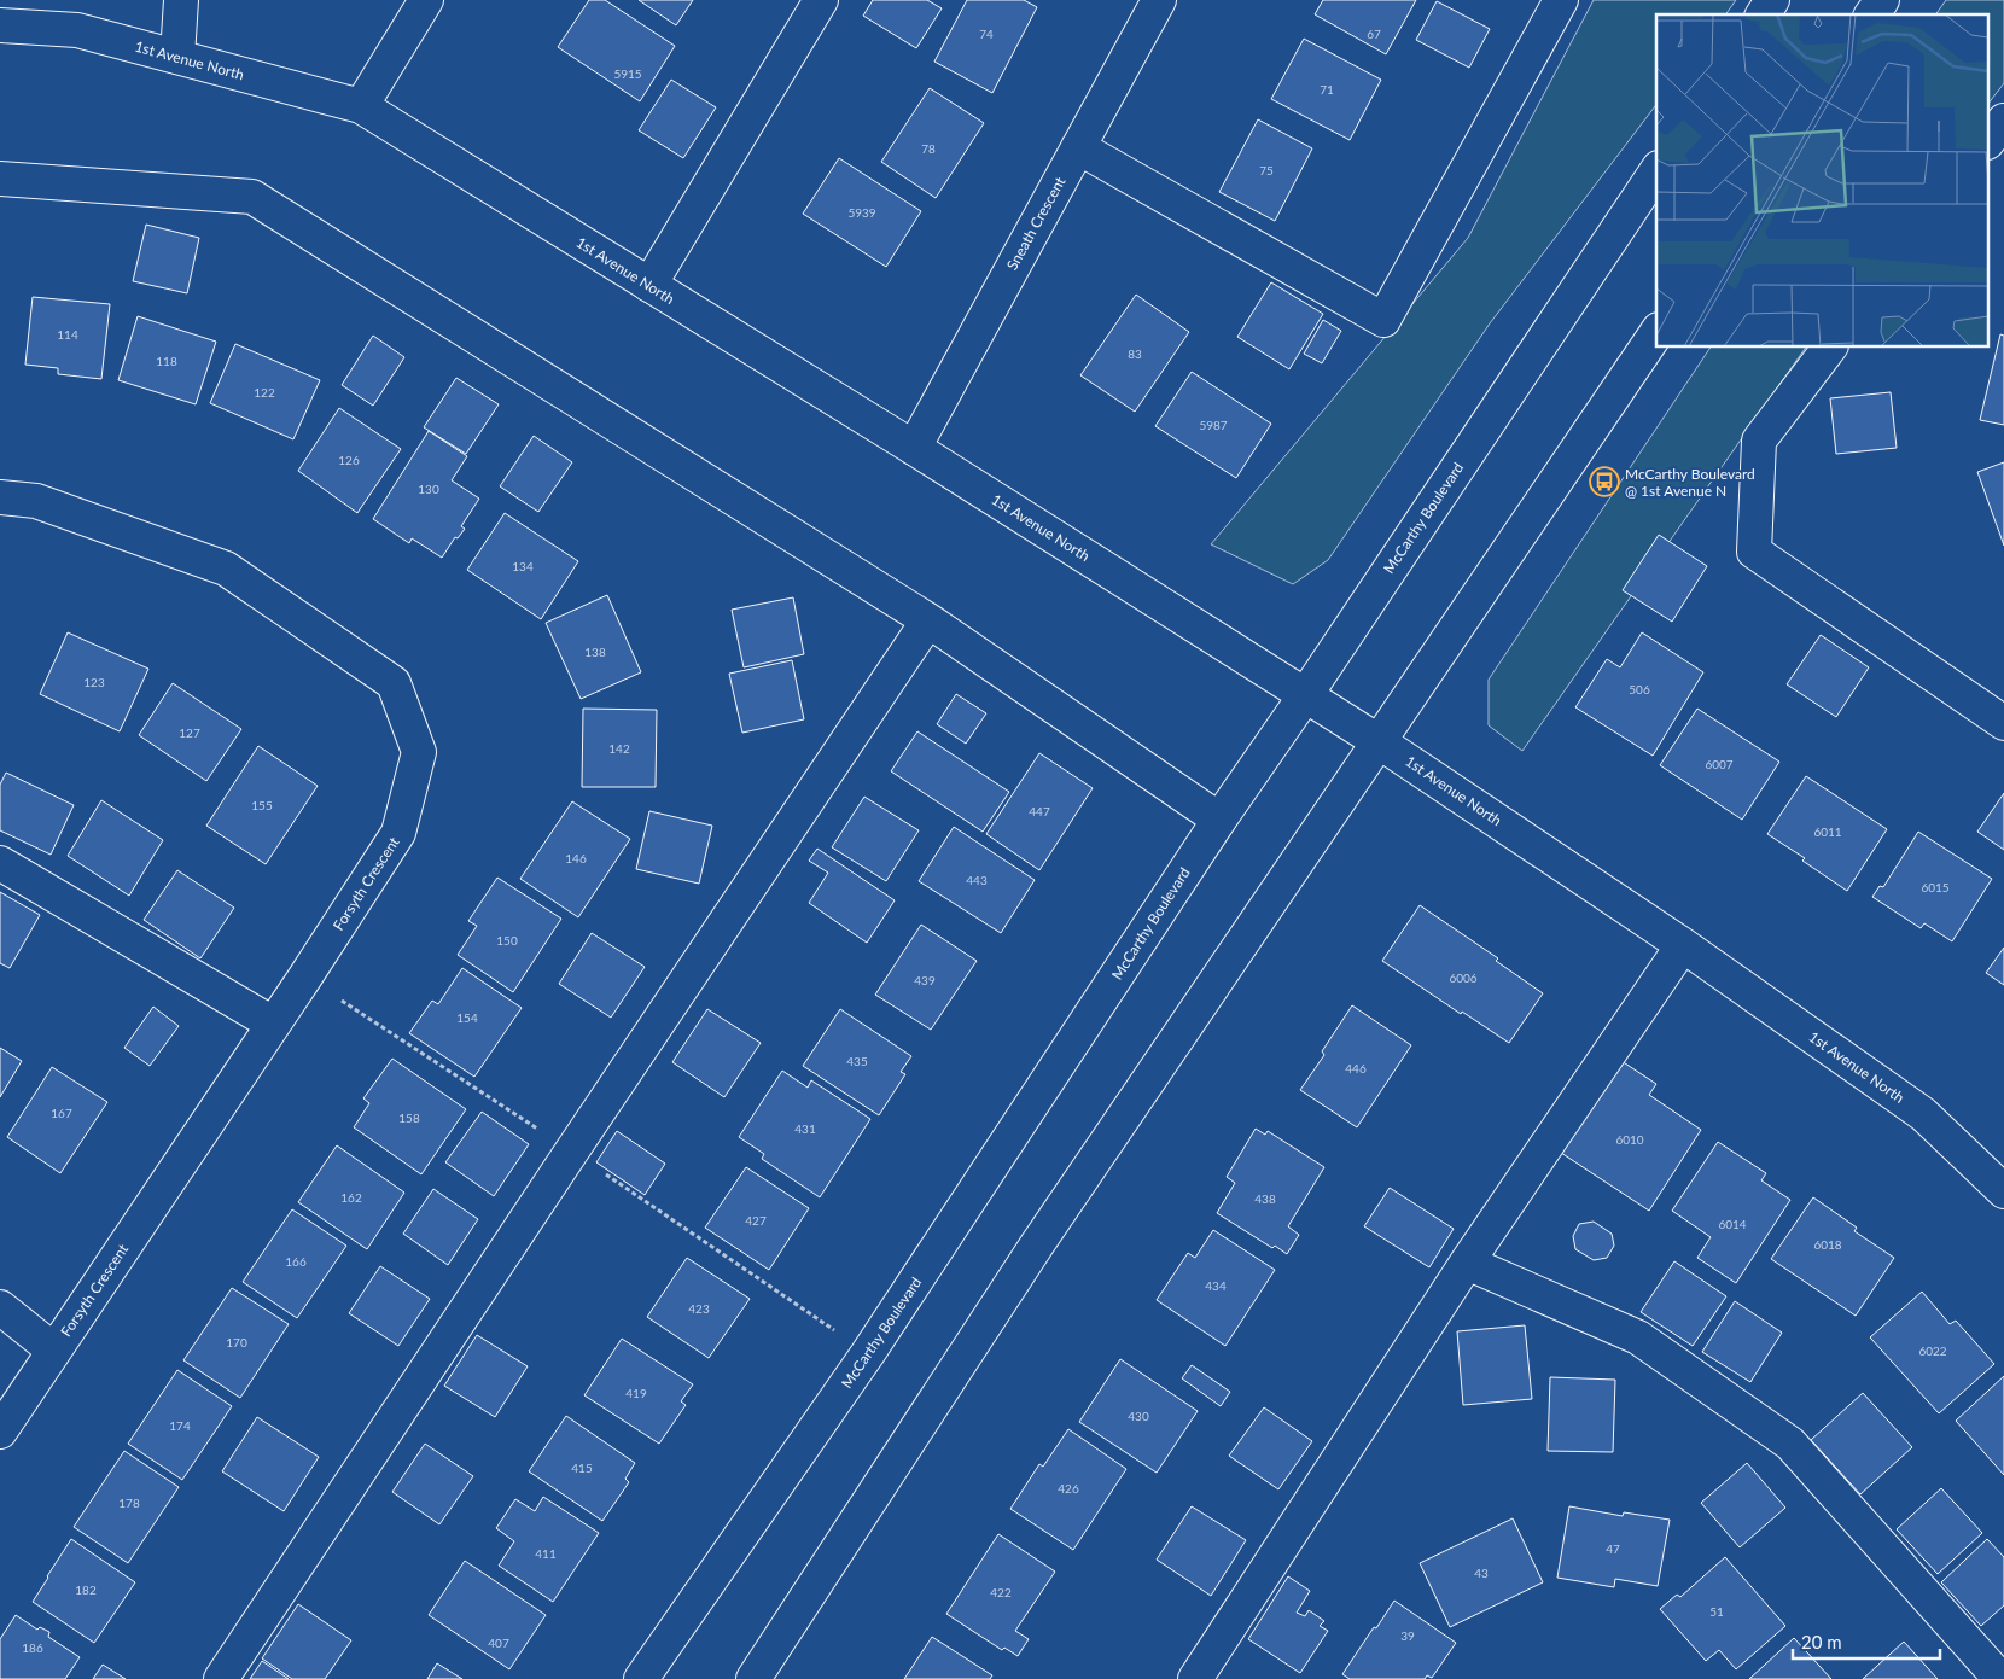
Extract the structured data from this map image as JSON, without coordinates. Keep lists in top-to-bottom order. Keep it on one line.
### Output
{"streets":{"main road":["1st Avenue North","Sneath Crescent","McCarthy Boulevard","Forsyth Crescent"]},"crossings":[["1st Avenue North","Sneath Crescent"],["1st Avenue North","McCarthy Boulevard"]],"places":{"bus stop":["McCarthy Boulevard @ 1st Avenue N"]},"house_numbers":["74","67","5915","71","78","75","5939","114","83","118","122","5987","126","130","134","138","123","506","127","142","6007","155","447","6011","146","443","6015","150","6006","439","154","435","446","167","158","431","6010","162","438","427","6014","6018","166","434","423","170","6022","419","430","174","415","426","178","47","411","43","182","422","51","39","407","186"],"scale_bar":"20 m"}
